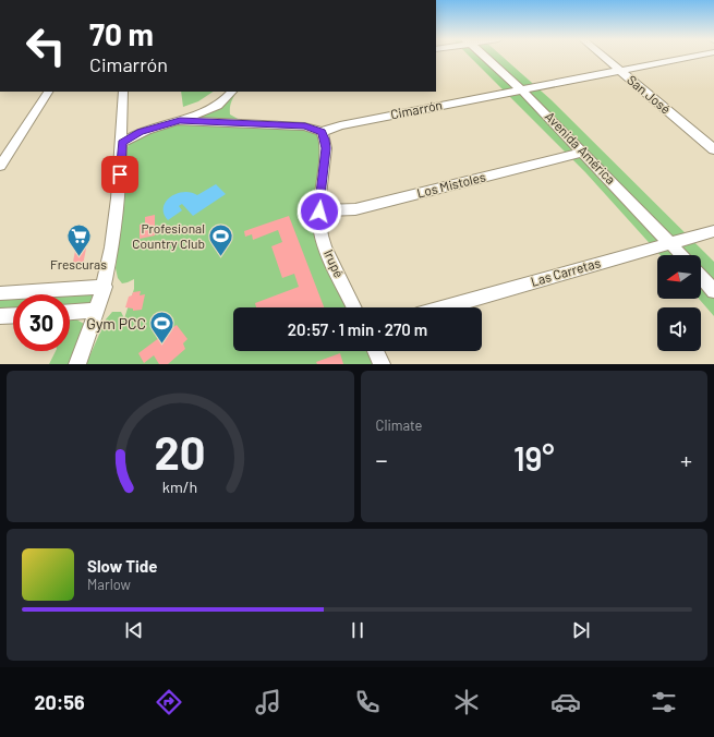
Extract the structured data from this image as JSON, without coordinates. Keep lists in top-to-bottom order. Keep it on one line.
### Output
{"streets":{"street":["San José","Cimarrón","Avenida América","Los Mistoles","Irupé","Las Carretas"]},"crossings":[["San José","Cimarrón"],["Cimarrón","Avenida América"],["Cimarrón","Irupé"],["Avenida América","Los Mistoles"],["Avenida América","Las Carretas"],["Los Mistoles","Irupé"]],"places":{"supermarket":["Frescuras"],"sports":["Profesional Country Club","Gym PCC"]},"north":"left","page":{"turn":["70 m","Cimarrón"],"limit":"30","trip":"20:57 · 1 min · 270 m","tile":"Climate","heat":["−","19°","+"],"song":["Slow Tide","Marlow"],"tabs":"20:56","gauge":["20","km/h"]}}
